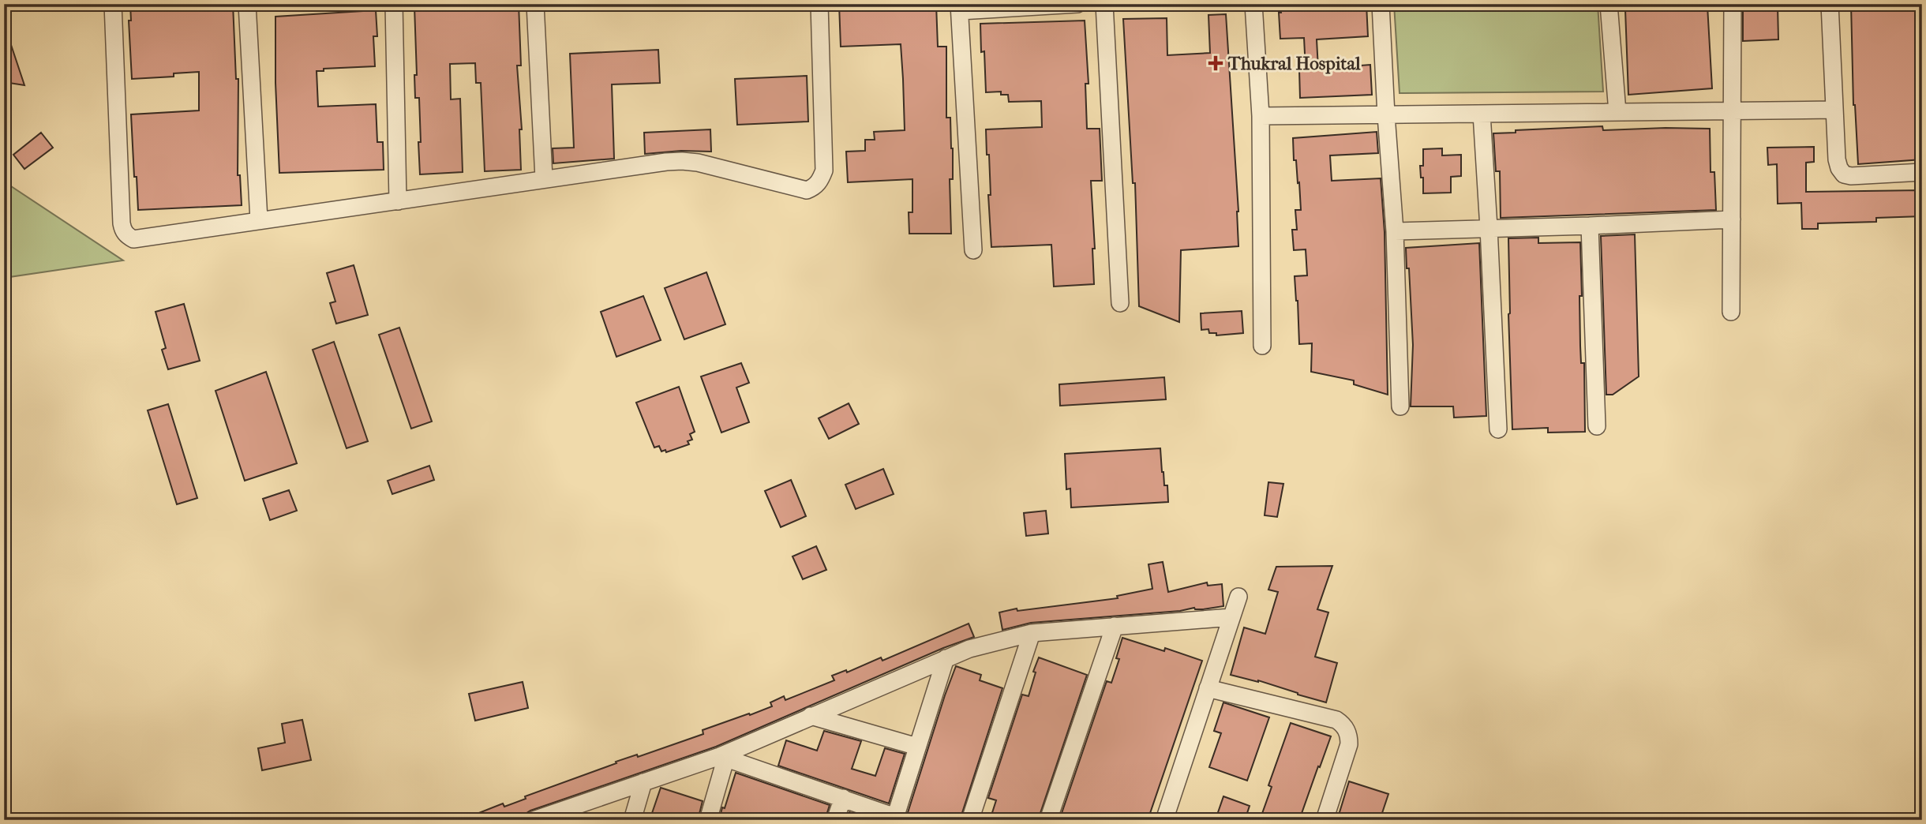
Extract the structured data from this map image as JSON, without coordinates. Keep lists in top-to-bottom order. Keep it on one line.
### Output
{"places":{"health":["Thukral Hospital"]}}
